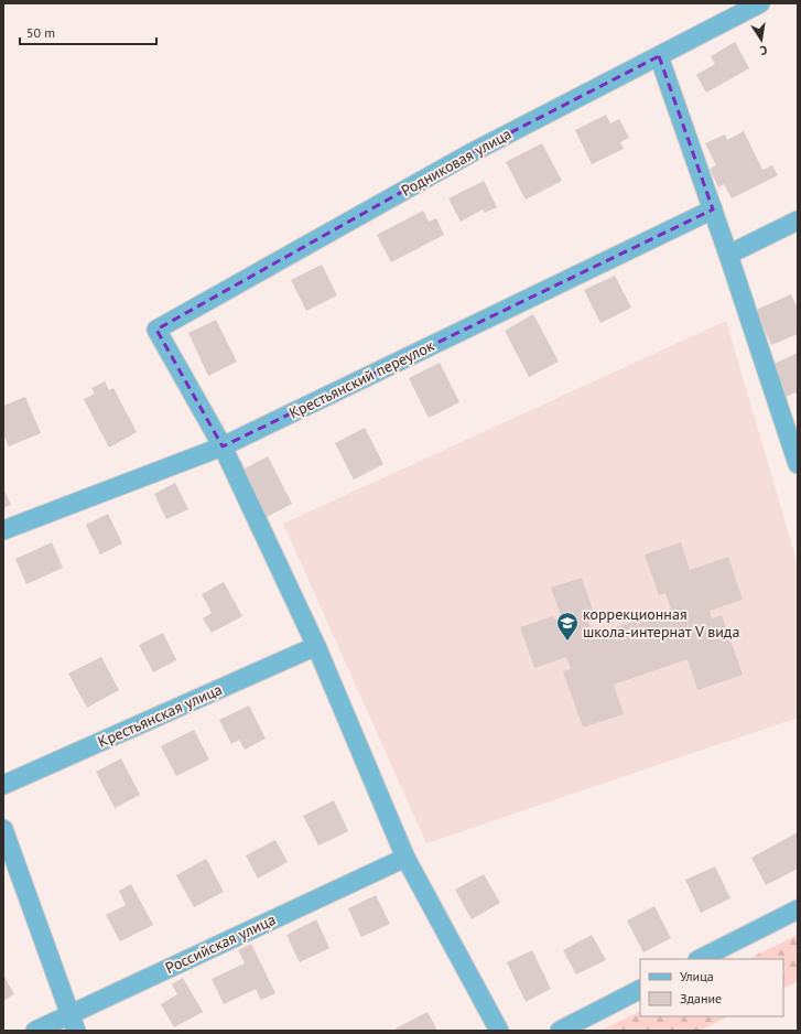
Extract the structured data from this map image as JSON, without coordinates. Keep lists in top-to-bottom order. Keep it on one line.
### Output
{"streets":{"street":["Родниковая улица","Крестьянский переулок","Крестьянская улица","Российская улица"]},"crossings":[["Родниковая улица","Крестьянский переулок"]],"places":{"school or university":["коррекционная школа-интернат V вида"]},"legend":["Улица","Здание"],"scale_bar":"50 m","north":"bottom"}
